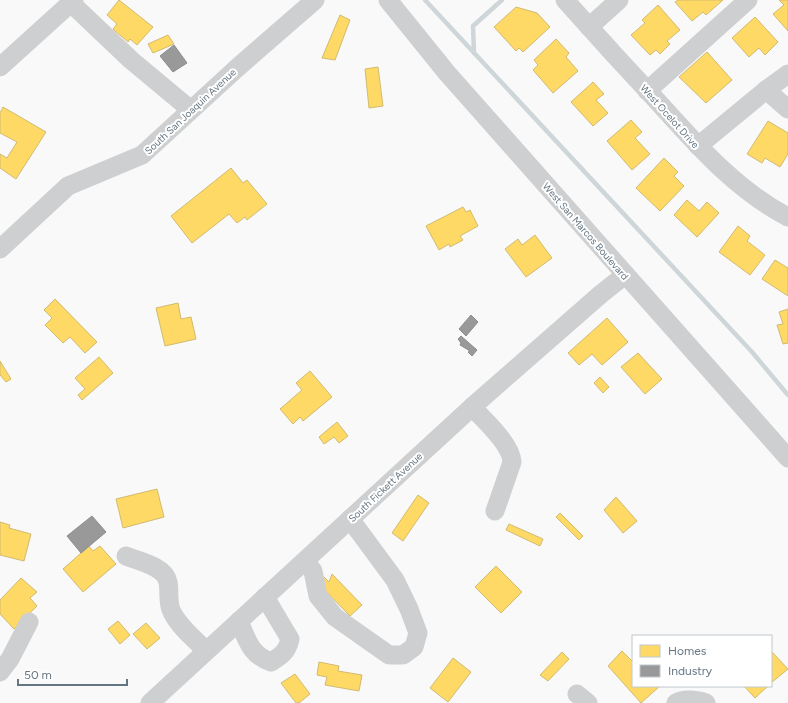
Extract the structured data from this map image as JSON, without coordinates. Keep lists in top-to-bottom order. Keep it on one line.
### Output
{"streets":{"street":["South San Joaquin Avenue","West Ocelot Drive","West San Marcos Boulevard","South Fickett Avenue"]},"crossings":[["West San Marcos Boulevard","South Fickett Avenue"]],"legend":["Homes","Industry"],"scale_bar":"50 m"}
